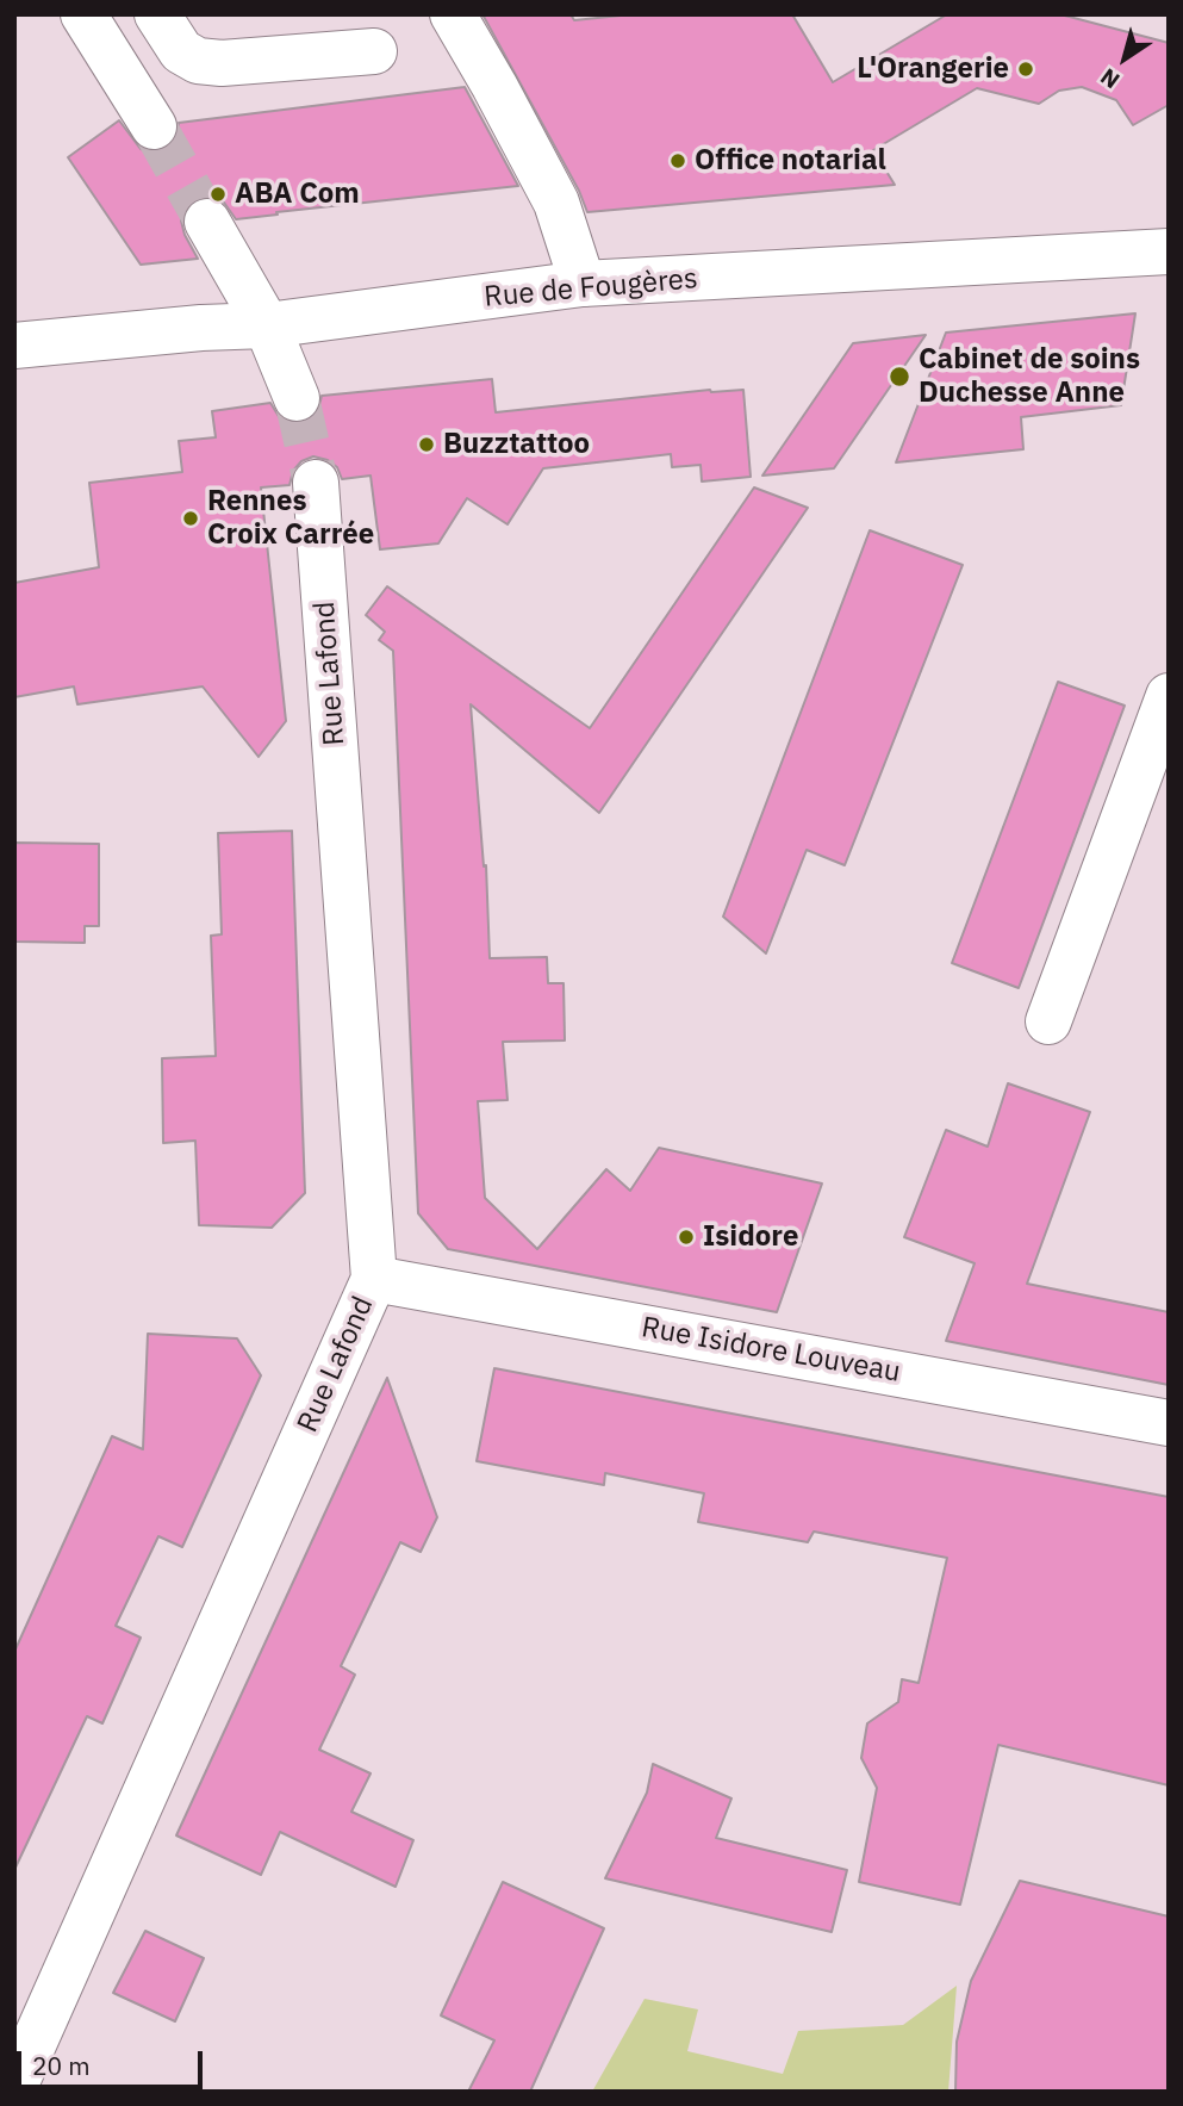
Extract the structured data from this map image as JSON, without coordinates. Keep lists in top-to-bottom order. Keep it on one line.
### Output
{"streets":{"street":["Rue de Fougères","Rue Lafond","Rue Isidore Louveau"]},"crossings":[["Rue Lafond","Rue Isidore Louveau"]],"places":["L'Orangerie","Office notarial","ABA Com","Cabinet de soins Duchesse Anne","Buzztattoo","Rennes Croix Carrée","Isidore"],"scale_bar":"20 m","north":"bottom left"}
